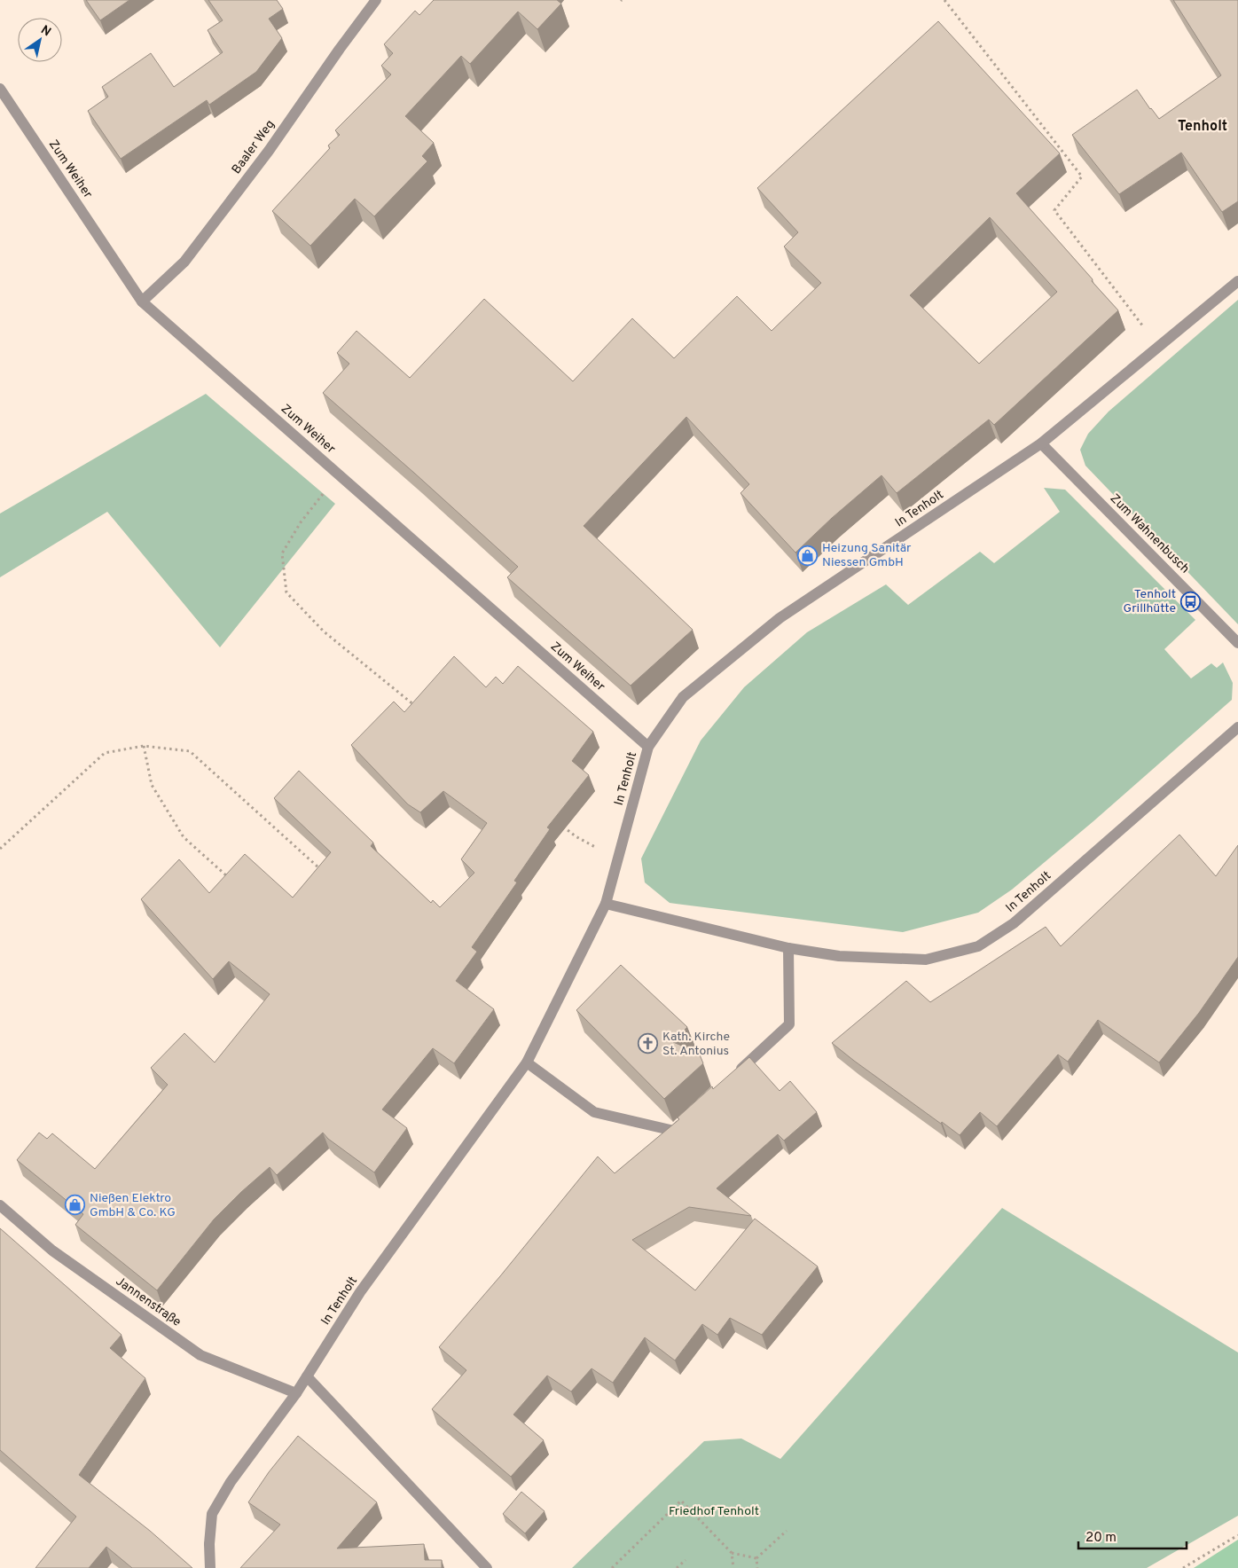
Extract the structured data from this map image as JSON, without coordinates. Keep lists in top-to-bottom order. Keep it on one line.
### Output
{"streets":{"street":["Baaler Weg","Zum Weiher","In Tenholt","Zum Wahnenbusch","Jannenstraße"]},"crossings":[["Baaler Weg","Zum Weiher"],["Zum Weiher","In Tenholt"],["In Tenholt","Zum Wahnenbusch"],["In Tenholt","Jannenstraße"]],"districts":["Tenholt"],"parks":["Friedhof Tenholt"],"places":{"shop":["Heizung Sanitär Niessen GmbH","Nießen Elektro GmbH & Co. KG"],"bus stop":["Tenholt Grillhütte"],"church":["Kath. Kirche St. Antonius"]},"scale_bar":"20 m","north":"top right"}
